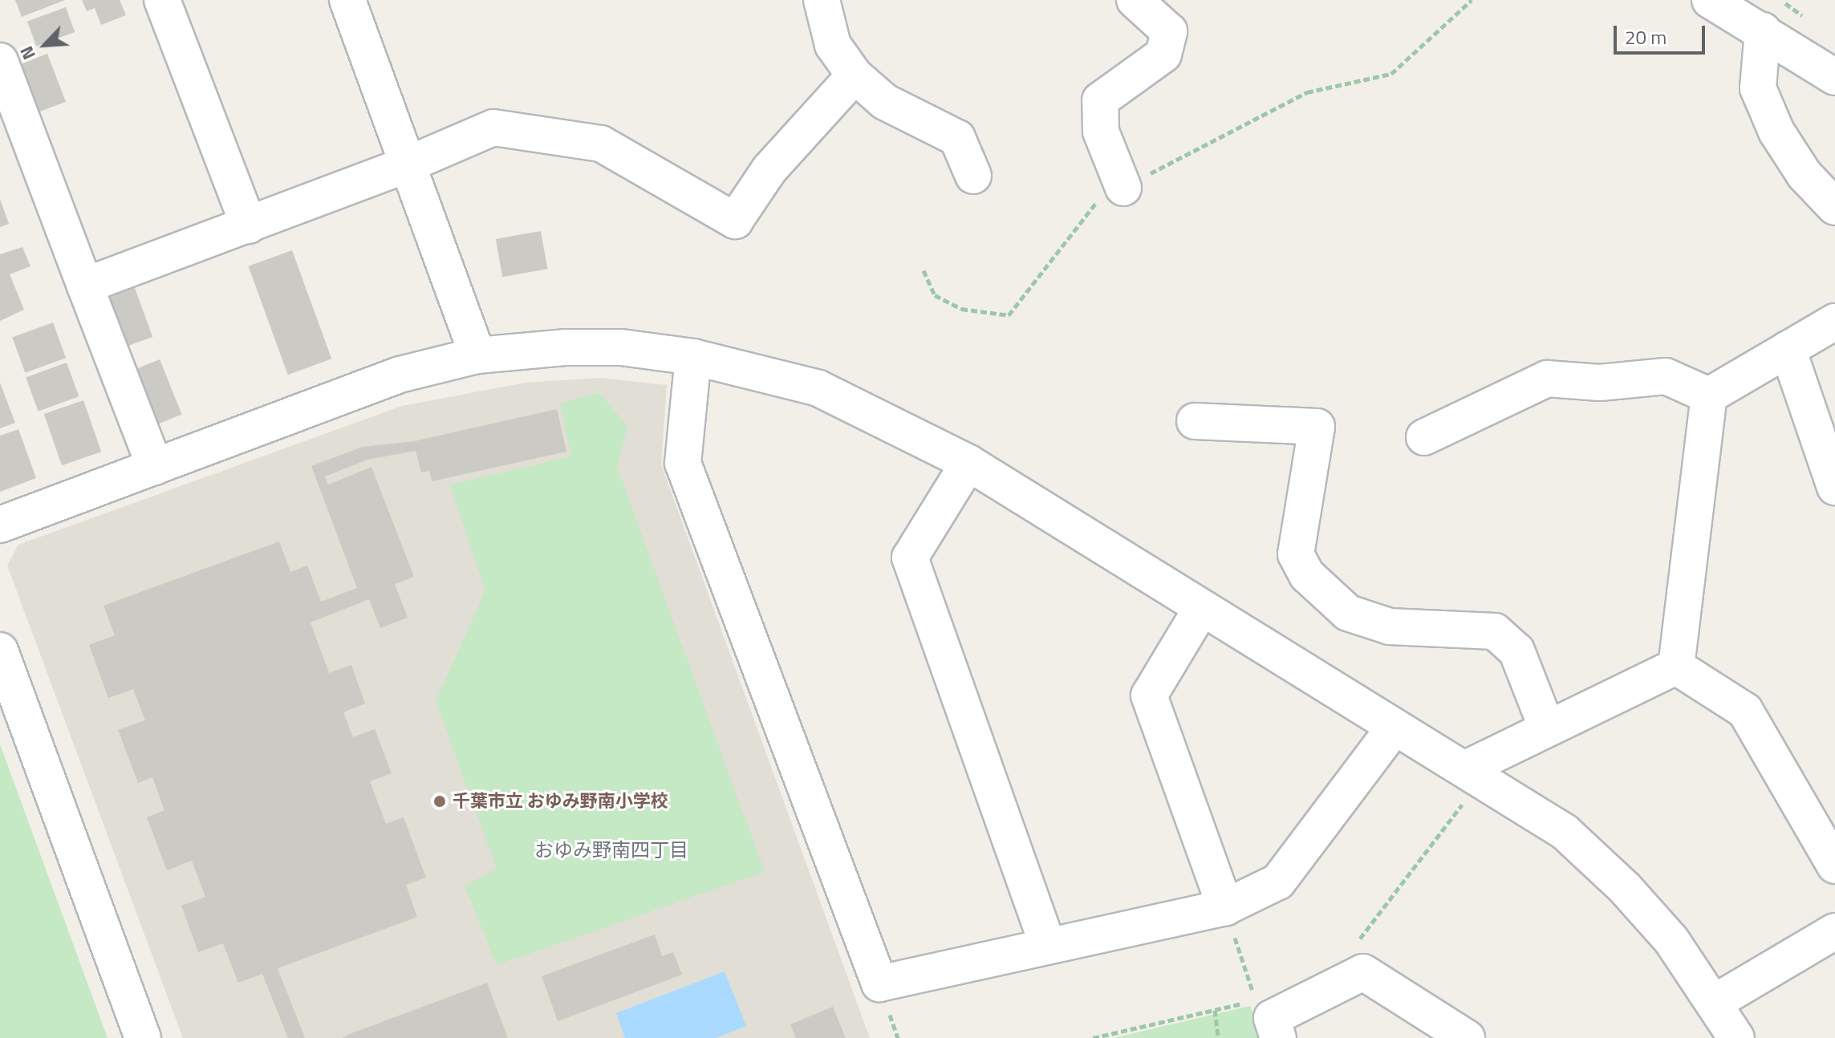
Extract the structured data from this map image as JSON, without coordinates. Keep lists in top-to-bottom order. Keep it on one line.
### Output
{"districts":["おゆみ野南四丁目"],"places":["千葉市立 おゆみ野南小学校"],"scale_bar":"20 m","north":"bottom left"}
